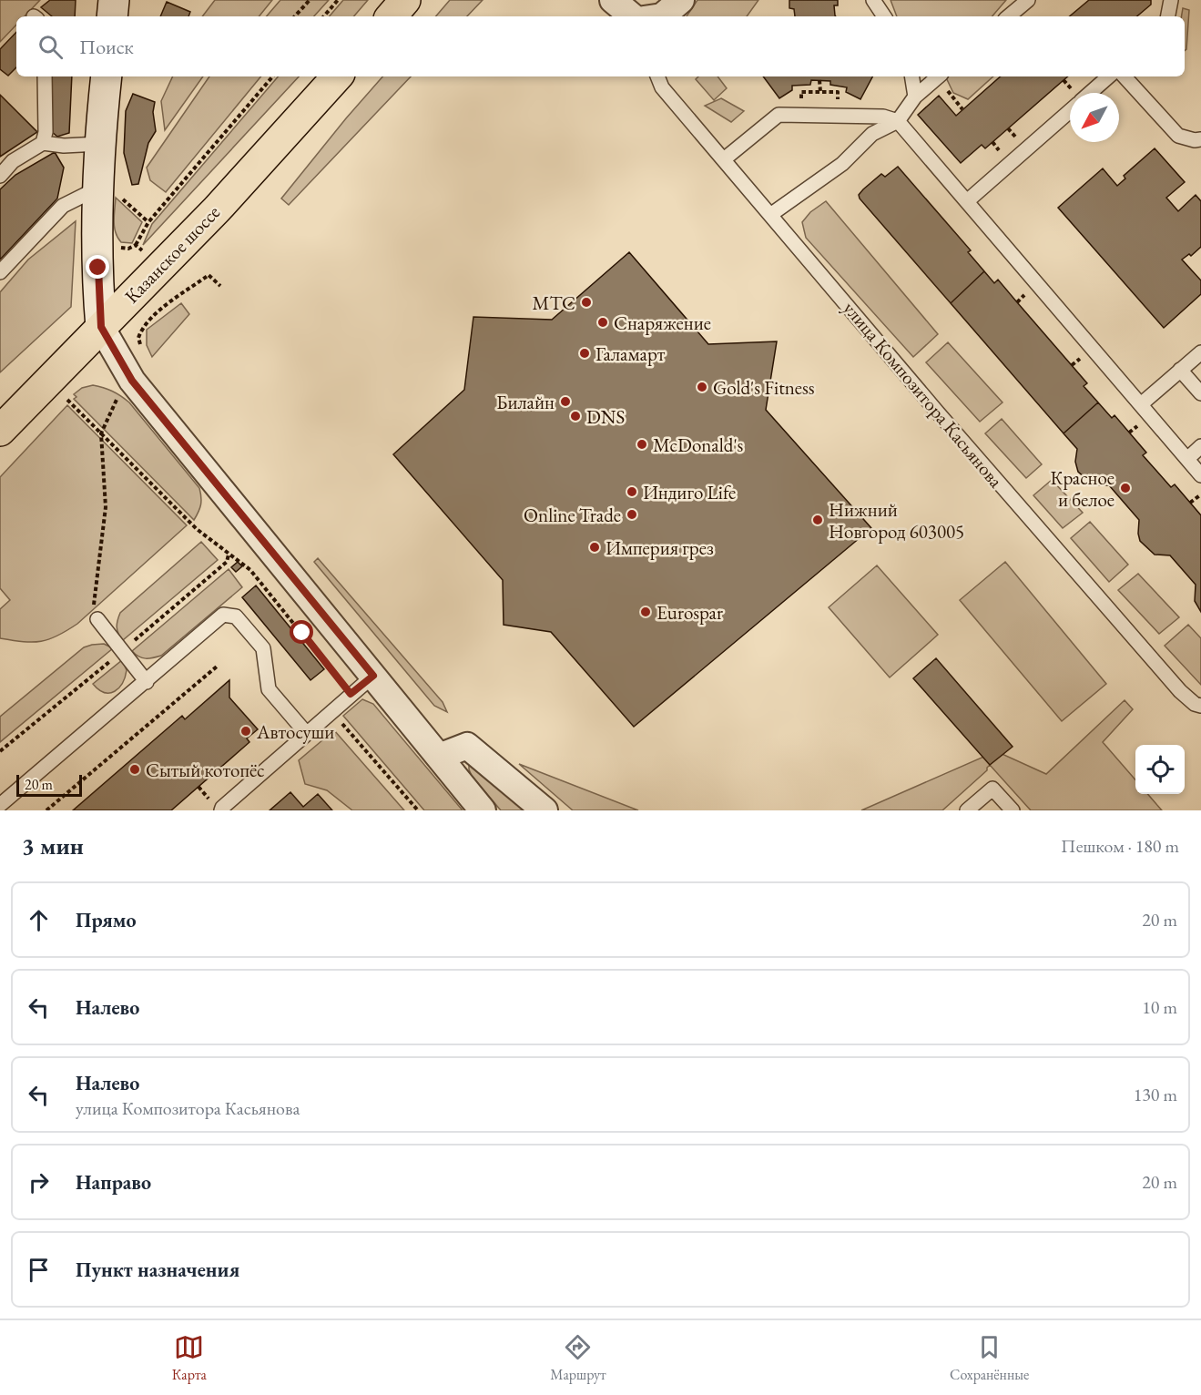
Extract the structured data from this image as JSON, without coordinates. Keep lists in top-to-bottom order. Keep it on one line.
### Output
{"streets":{"main road":["Казанское шоссе"],"lane":["улица Композитора Касьянова"]},"places":["МТС","Снаряжение","Галамарт","Gold's Fitness","Билайн","DNS","McDonald's","Красное и белое","Индиго Life","Online Trade","Нижний Новгород 603005","Империя грез","Eurospar","Автосуши","Сытый котопёс"],"scale_bar":"20 m","north":"bottom left","page":{"search":"Поиск","scale":"20 m","heading":["3 мин","Пешком · 180 m"],"list":[["Прямо","20 m"],["Налево","10 m"],["Налево","улица Композитора Касьянова","130 m"],["Направо","20 m"],"Пункт назначения"],"nav":["Карта","Маршрут","Сохранённые"]}}
